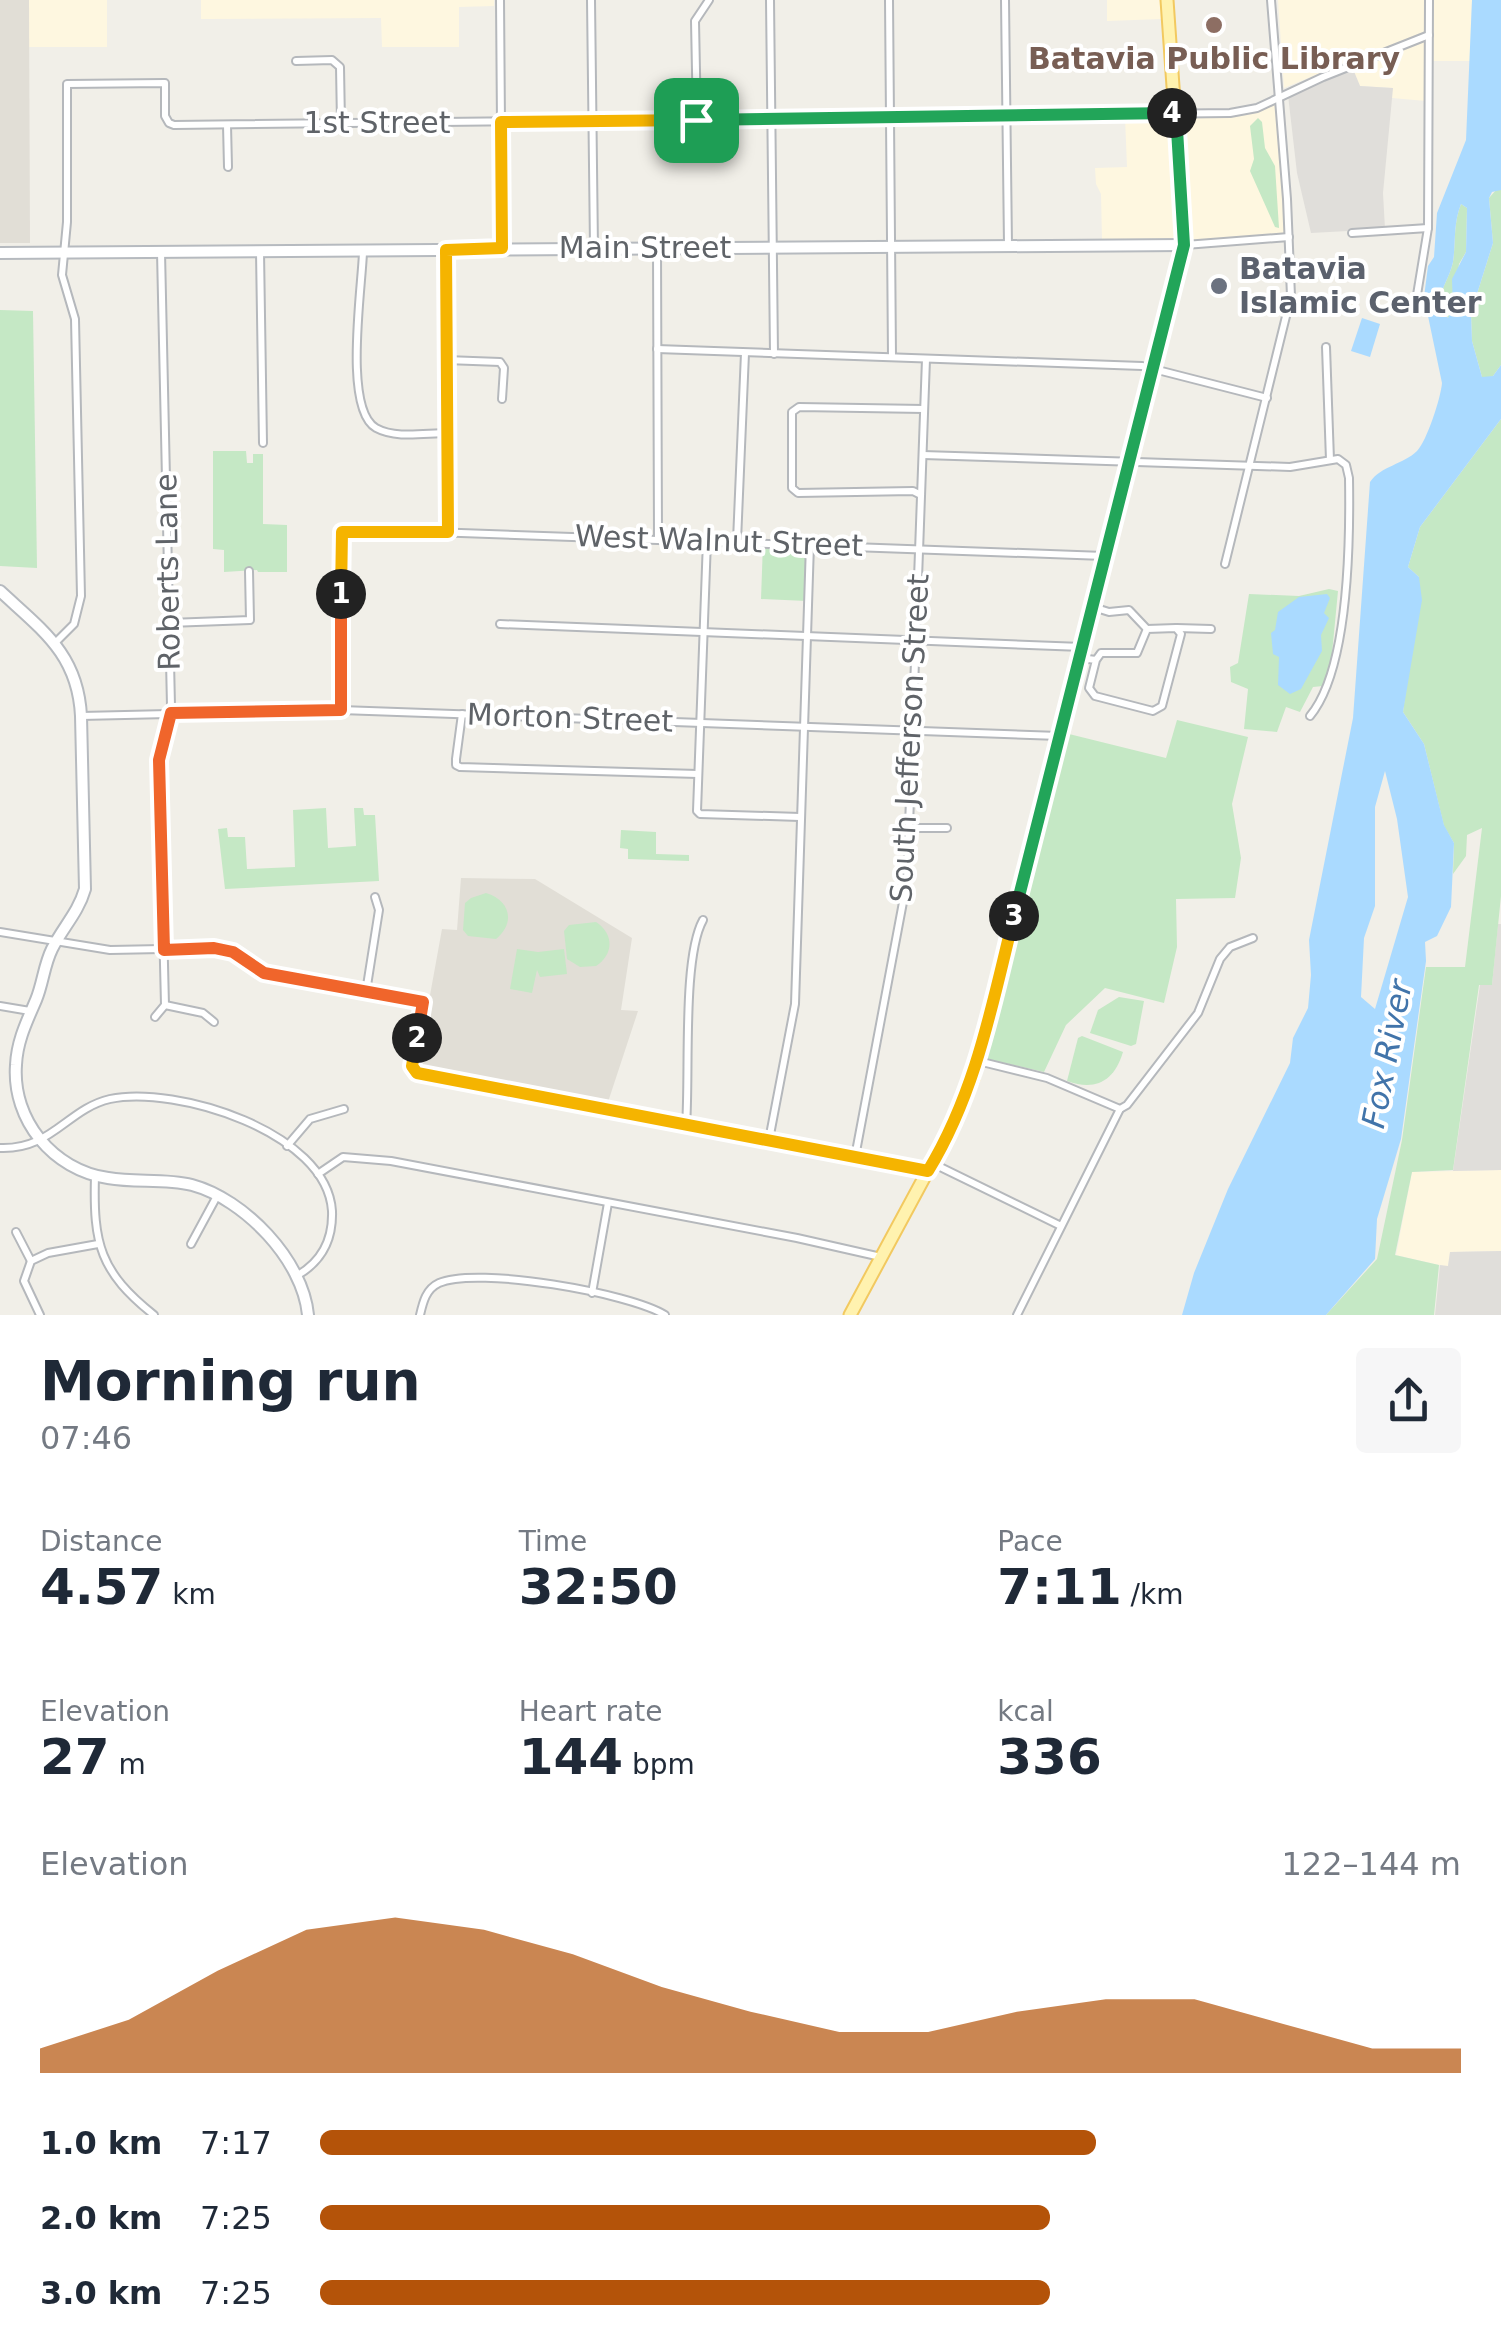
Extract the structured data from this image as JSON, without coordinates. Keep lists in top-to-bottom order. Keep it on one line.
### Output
{"streets":{"main road":["Main Street"],"street":["1st Street","West Walnut Street","Roberts Lane","Morton Street","South Jefferson Street"]},"crossings":[["1st Street","Main Street"],["Main Street","Roberts Lane"],["West Walnut Street","Morton Street"],["West Walnut Street","South Jefferson Street"],["Roberts Lane","Morton Street"],["Morton Street","South Jefferson Street"]],"water":["Fox River"],"places":["Batavia Public Library","Batavia Islamic Center"],"page":{"pins":["4","1","3","2"],"heading":["Morning run","07:46"],"stats":[["Distance","4.57 km"],["Time","32:50"],["Pace","7:11 /km"],["Elevation","27 m"],["Heart rate","144 bpm"],["kcal","336"]],"chart":["Elevation","122–144 m"],"list":[{"name":"1.0 km","note":"7:17"},{"name":"2.0 km","note":"7:25"},{"name":"3.0 km","note":"7:25"}]}}
